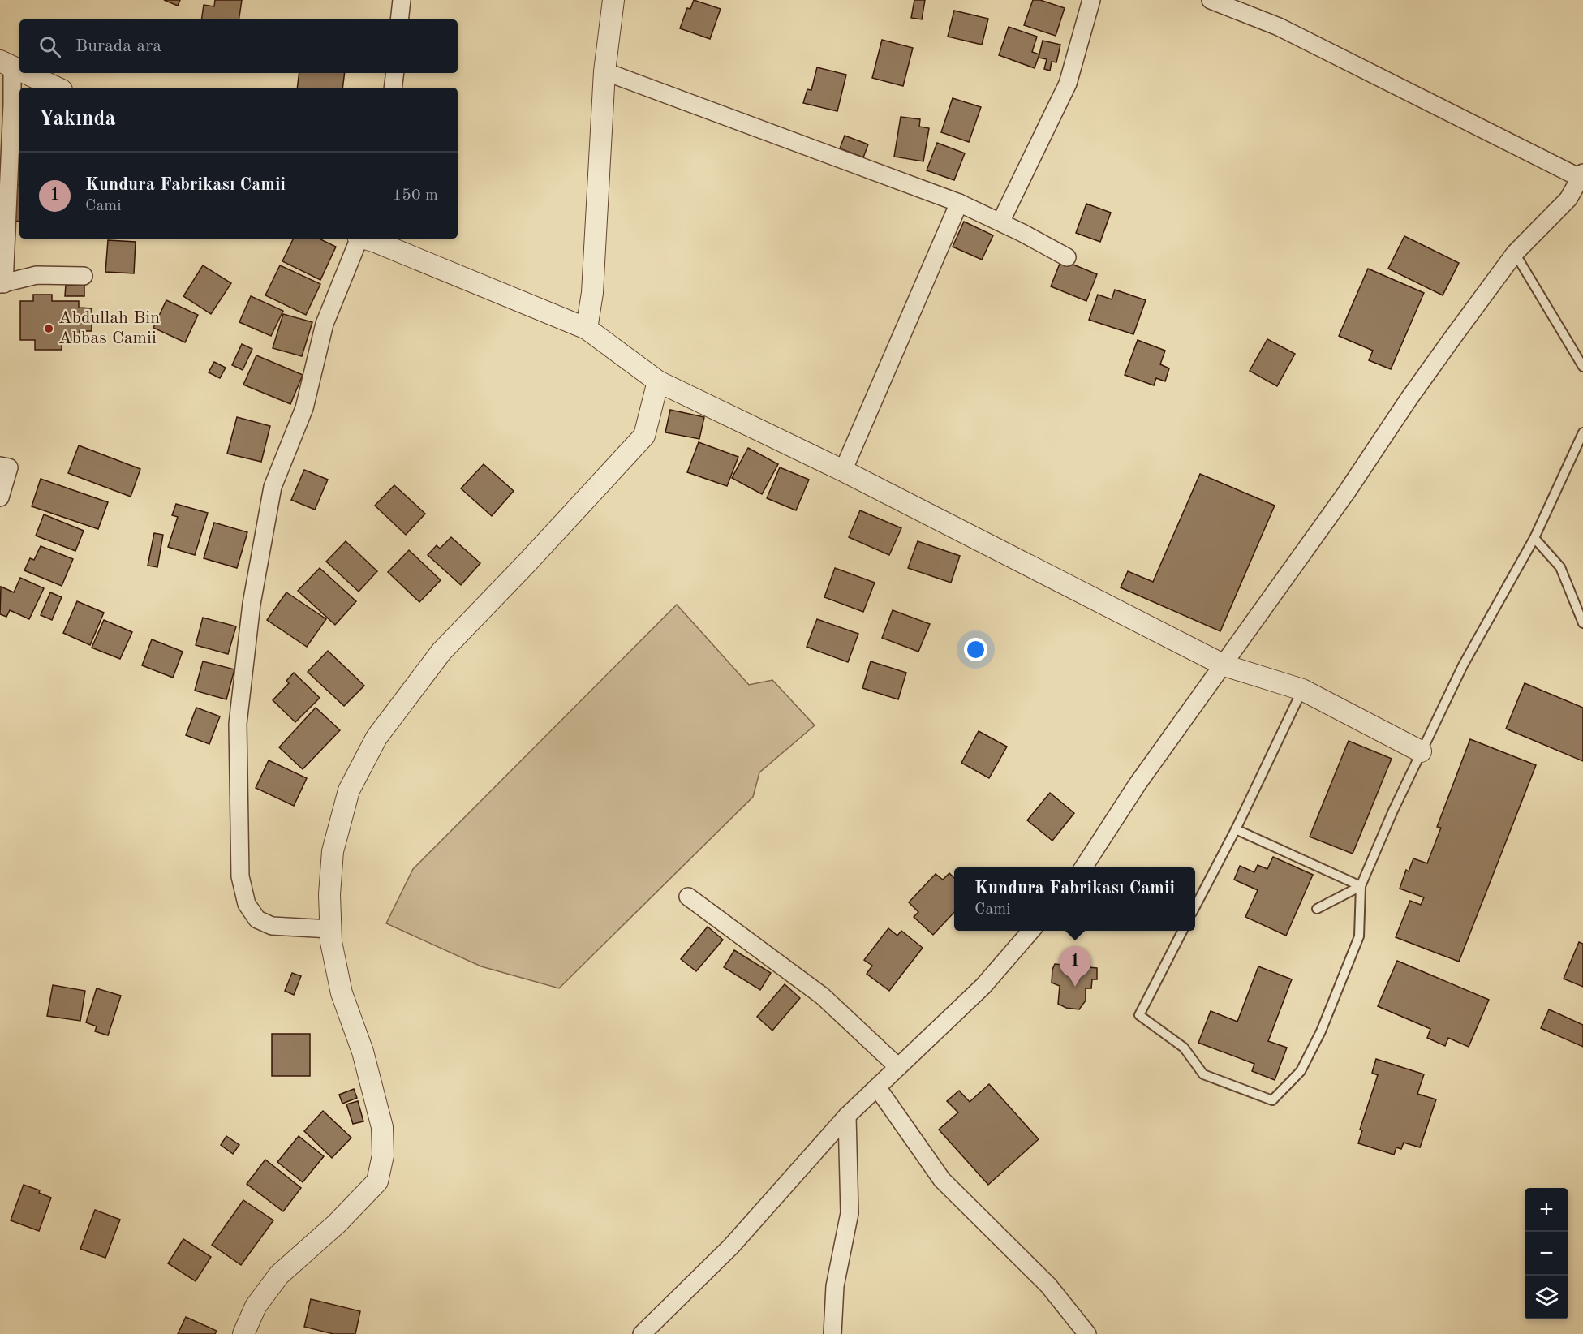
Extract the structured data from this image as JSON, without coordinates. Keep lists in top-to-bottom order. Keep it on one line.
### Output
{"places":["Abdullah Bin Abbas Camii"],"page":{"search":"Burada ara","heading":"Yakında","list":[{"mark":"1","name":"Kundura Fabrikası Camii","note":"Cami","value":"150 m"}],"popup":["Kundura Fabrikası Camii","Cami"],"pins":"1","map_buttons":["+","−"]}}
